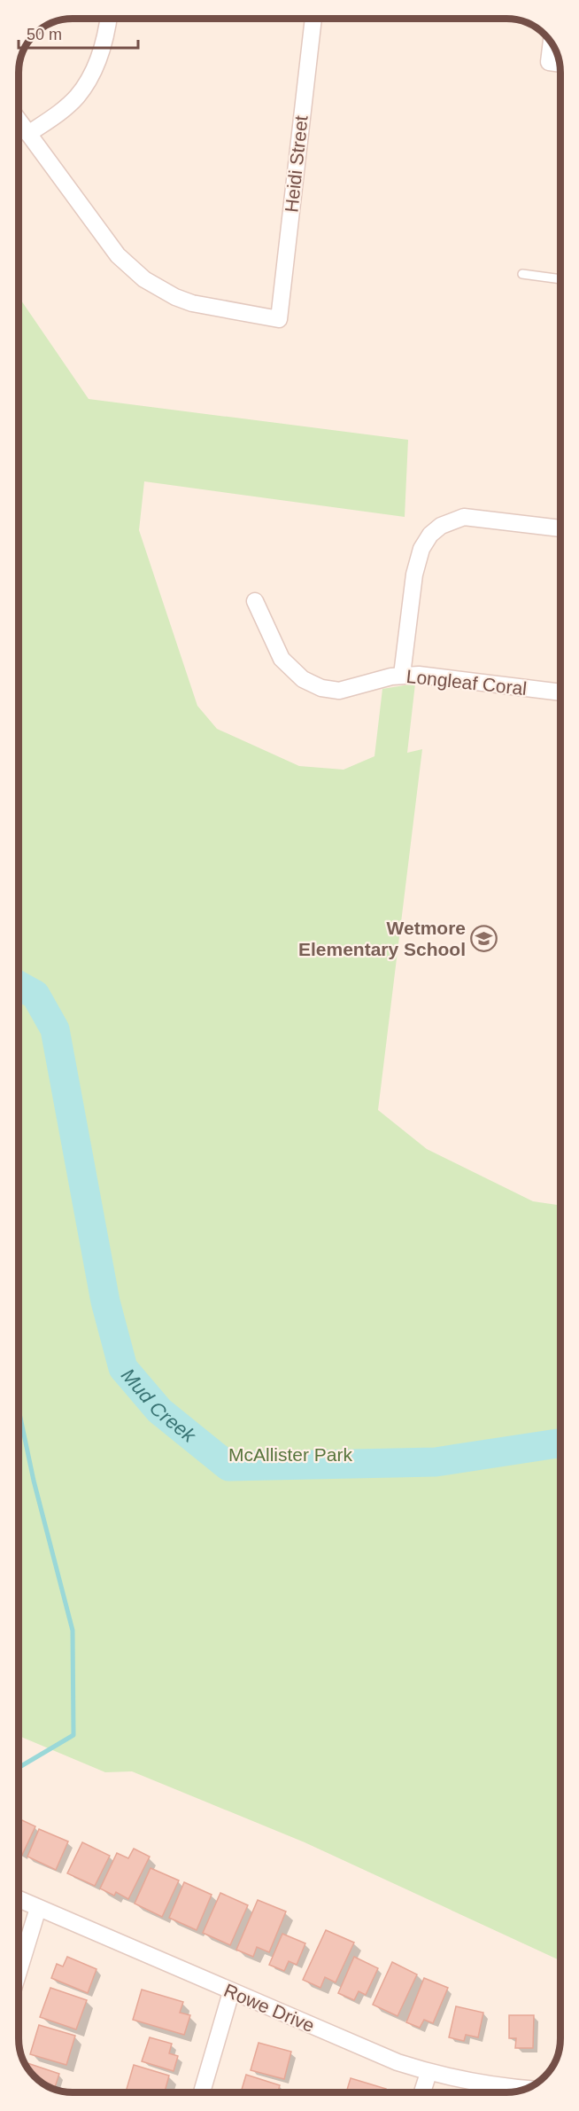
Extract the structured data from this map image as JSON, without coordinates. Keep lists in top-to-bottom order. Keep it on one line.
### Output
{"streets":{"street":["Heidi Street","Longleaf Coral","Rowe Drive"]},"water":["Mud Creek"],"parks":["McAllister Park"],"places":{"school or university":["Wetmore Elementary School"]},"scale_bar":"50 m"}
